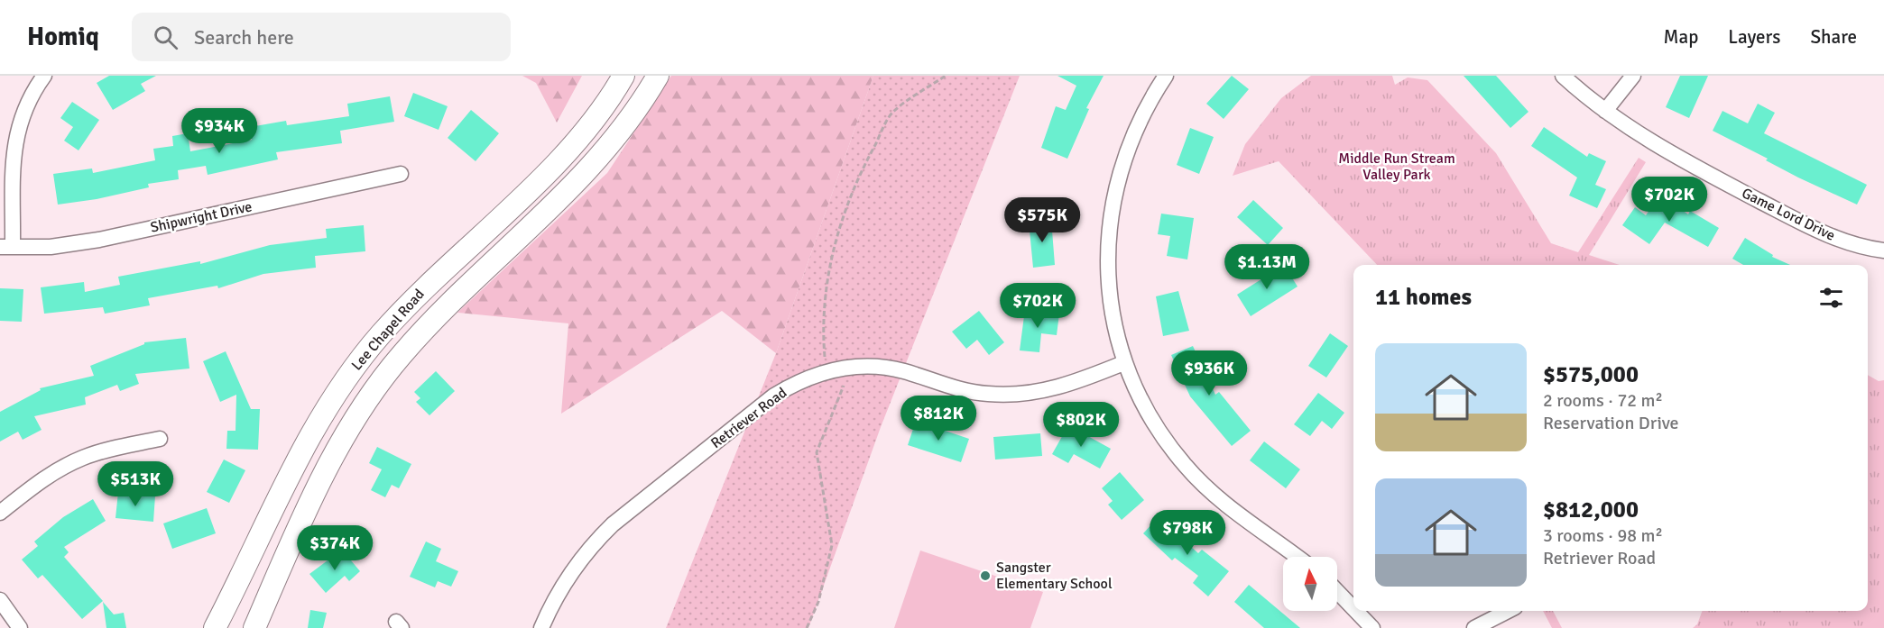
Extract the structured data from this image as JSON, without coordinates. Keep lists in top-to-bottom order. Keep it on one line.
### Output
{"streets":{"main road":["Lee Chapel Road"],"street":["Game Lord Drive","Shipwright Drive","Retriever Road"]},"parks":["Middle Run Stream Valley Park"],"places":["Sangster Elementary School"],"north":"top","page":{"header":"Homiq","search":"Search here","nav":["Map","Layers","Share"],"price":["$934K","$702K","$575K","$1.13M","$702K","$936K","$812K","$802K","$513K","$798K","$374K"],"heading":"11 homes","list":[{"name":"$575,000","note":"2 rooms · 72 m² · Reservation Drive"},{"name":"$812,000","note":"3 rooms · 98 m² · Retriever Road"}]}}
